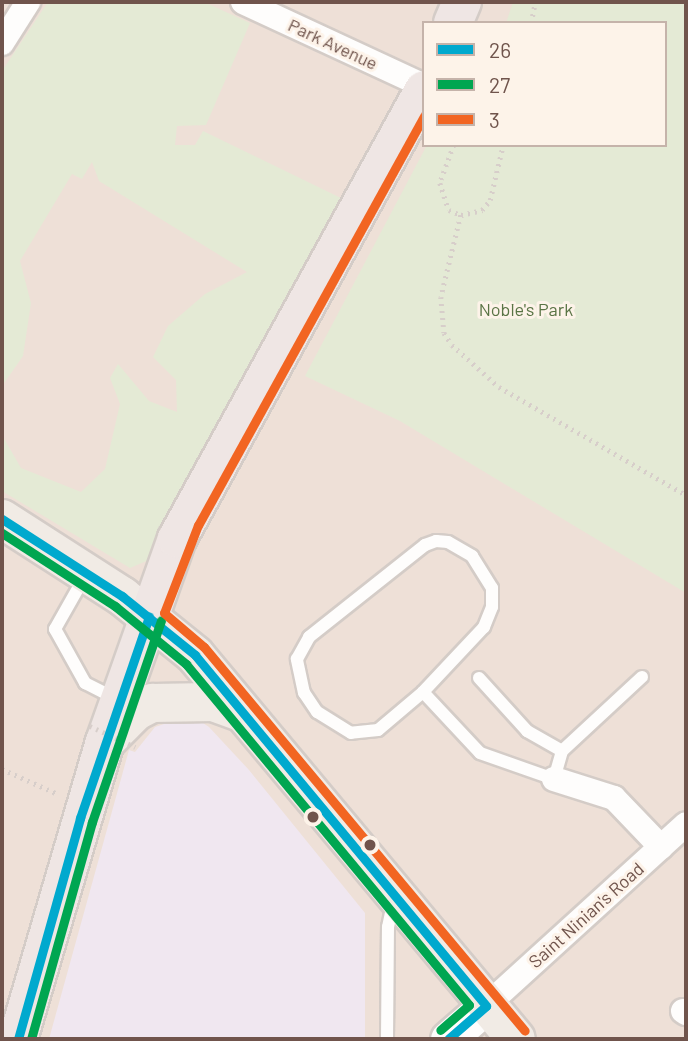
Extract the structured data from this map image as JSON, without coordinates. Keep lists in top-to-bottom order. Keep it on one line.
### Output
{"streets":{"street":["Park Avenue","Saint Ninian's Road"]},"parks":["Noble's Park"],"lines":["transit line 3","transit line 26","transit line 27"],"legend":["26","27","3"]}
